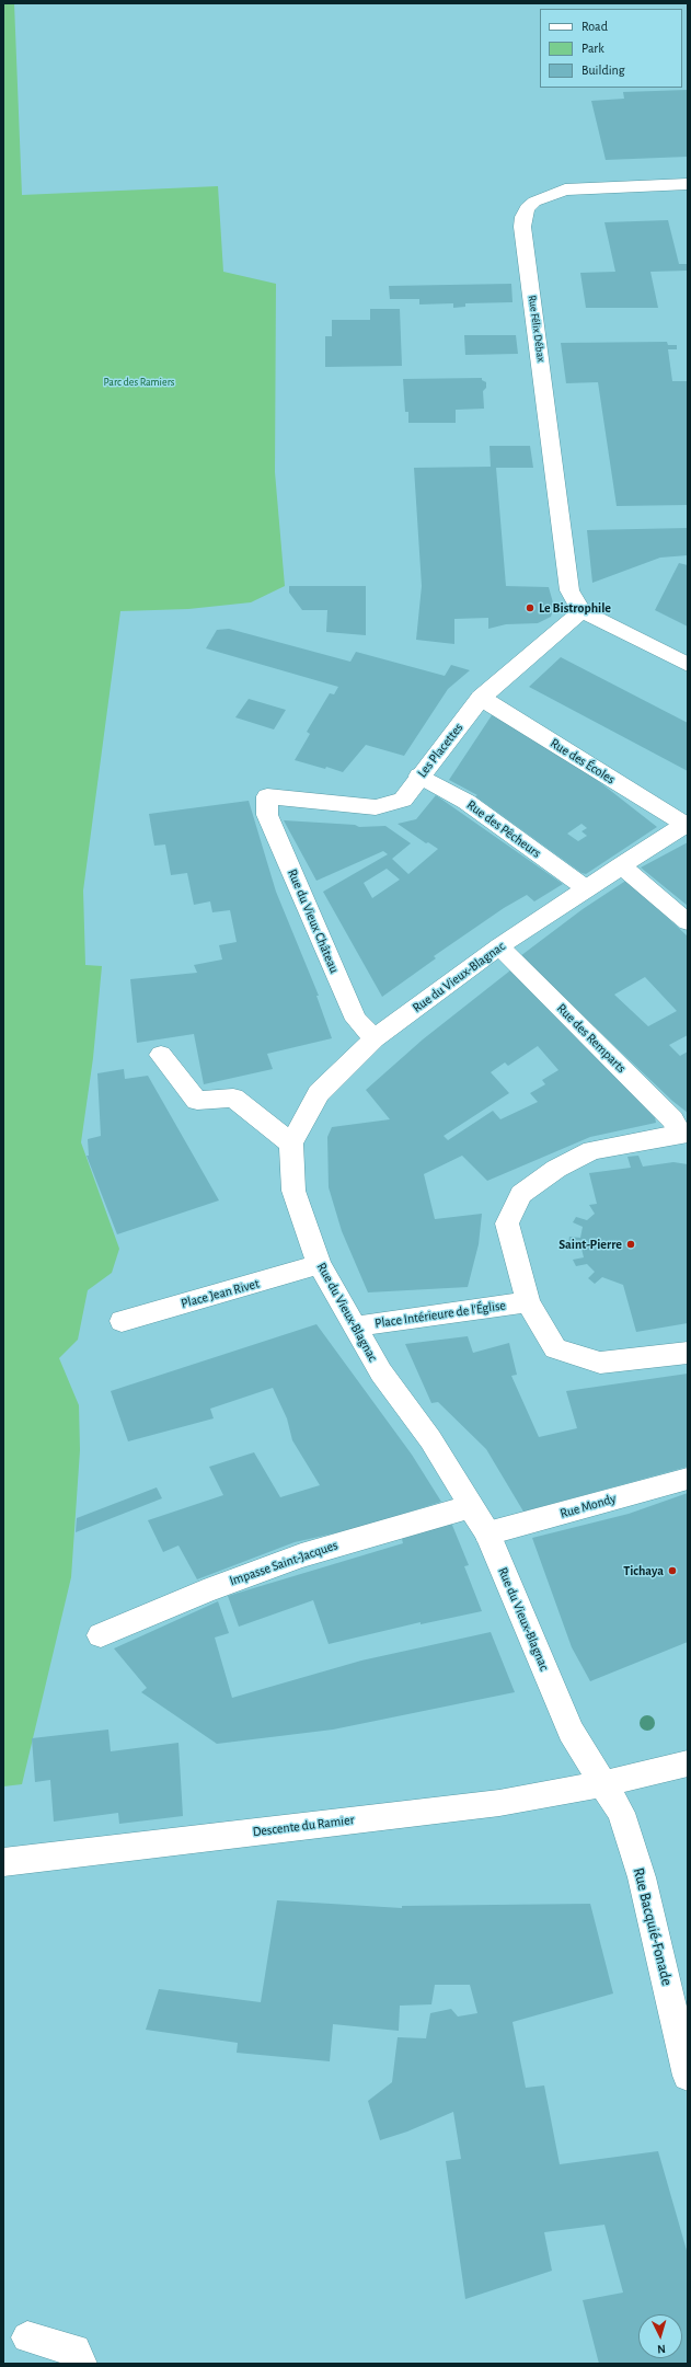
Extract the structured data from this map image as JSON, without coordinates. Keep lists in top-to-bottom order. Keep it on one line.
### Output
{"streets":{"street":["Rue Félix Débax","Les Placettes","Rue des Écoles","Rue des Pêcheurs","Rue du Vieux Château","Rue du Vieux-Blagnac","Rue des Remparts","Place Jean Rivet","Place Intérieure de l'Église","Rue Mondy","Impasse Saint-Jacques","Descente du Ramier","Rue Bacquié-Fonade"]},"crossings":[["Rue Félix Débax","Les Placettes"],["Les Placettes","Rue des Écoles"],["Les Placettes","Rue des Pêcheurs"],["Les Placettes","Rue du Vieux Château"],["Rue des Écoles","Rue du Vieux-Blagnac"],["Rue des Pêcheurs","Rue du Vieux-Blagnac"],["Rue du Vieux Château","Rue du Vieux-Blagnac"],["Rue du Vieux-Blagnac","Rue des Remparts"],["Rue du Vieux-Blagnac","Place Jean Rivet"],["Rue du Vieux-Blagnac","Place Intérieure de l'Église"],["Rue du Vieux-Blagnac","Rue Mondy"],["Rue du Vieux-Blagnac","Impasse Saint-Jacques"],["Rue du Vieux-Blagnac","Descente du Ramier"],["Rue du Vieux-Blagnac","Rue Bacquié-Fonade"],["Descente du Ramier","Rue Bacquié-Fonade"]],"parks":["Parc des Ramiers"],"places":["Le Bistrophile","Saint-Pierre","Tichaya"],"legend":["Road","Park","Building"],"north":"bottom"}
